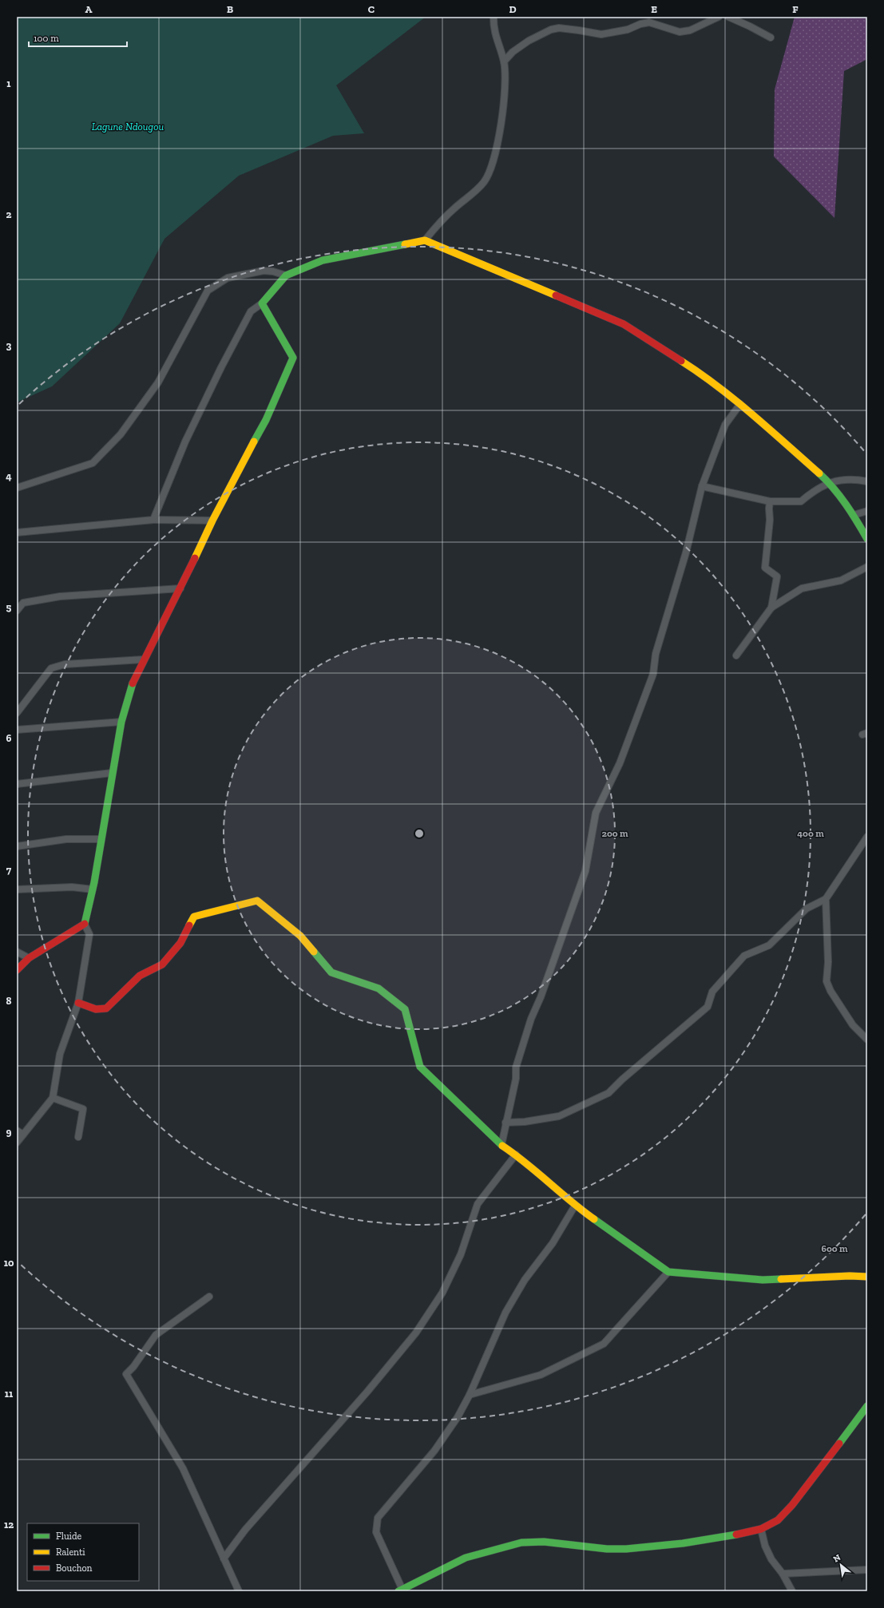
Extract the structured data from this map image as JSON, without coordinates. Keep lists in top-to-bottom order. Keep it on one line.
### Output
{"water":["Lagune Ndougou"],"legend":["Fluide","Ralenti","Bouchon"],"scale_bar":"100 m","north":"top left","grid":{"columns":["A","B","C","D","E","F"],"rows":["1","2","3","4","5","6","7","8","9","10","11","12"]},"rings":["200 m","400 m","600 m"]}
